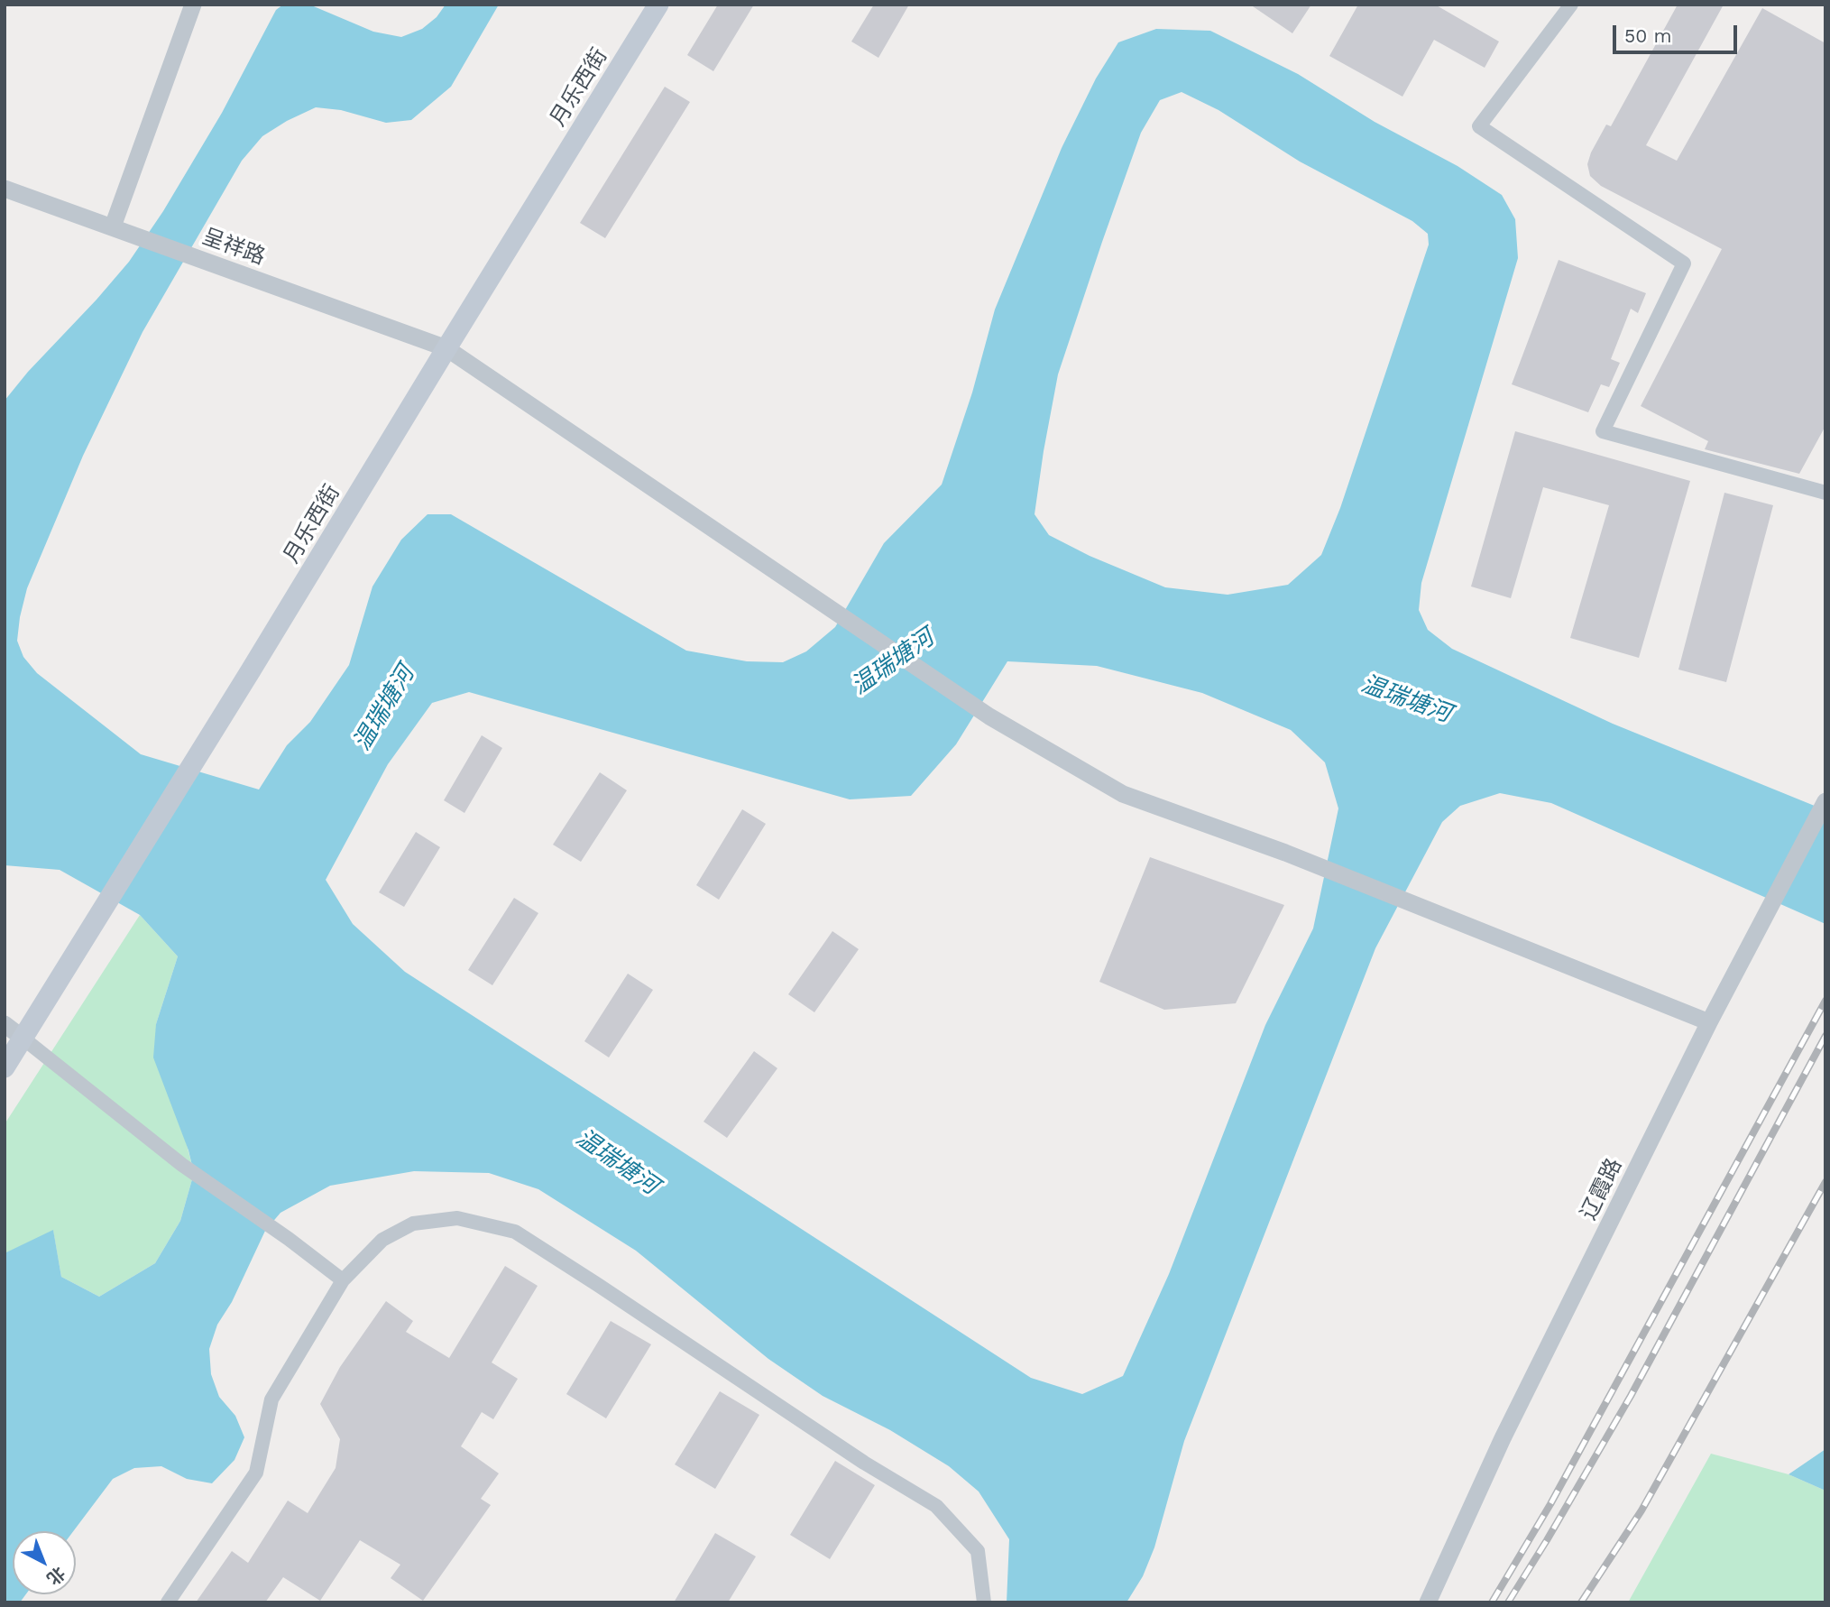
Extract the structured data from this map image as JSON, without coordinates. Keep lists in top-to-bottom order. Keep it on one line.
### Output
{"streets":{"main road":["月乐西街"],"street":["呈祥路","辽霞路"]},"crossings":[["月乐西街","呈祥路"],["呈祥路","辽霞路"]],"water":["温瑞塘河"],"scale_bar":"50 m","north":"bottom right"}
